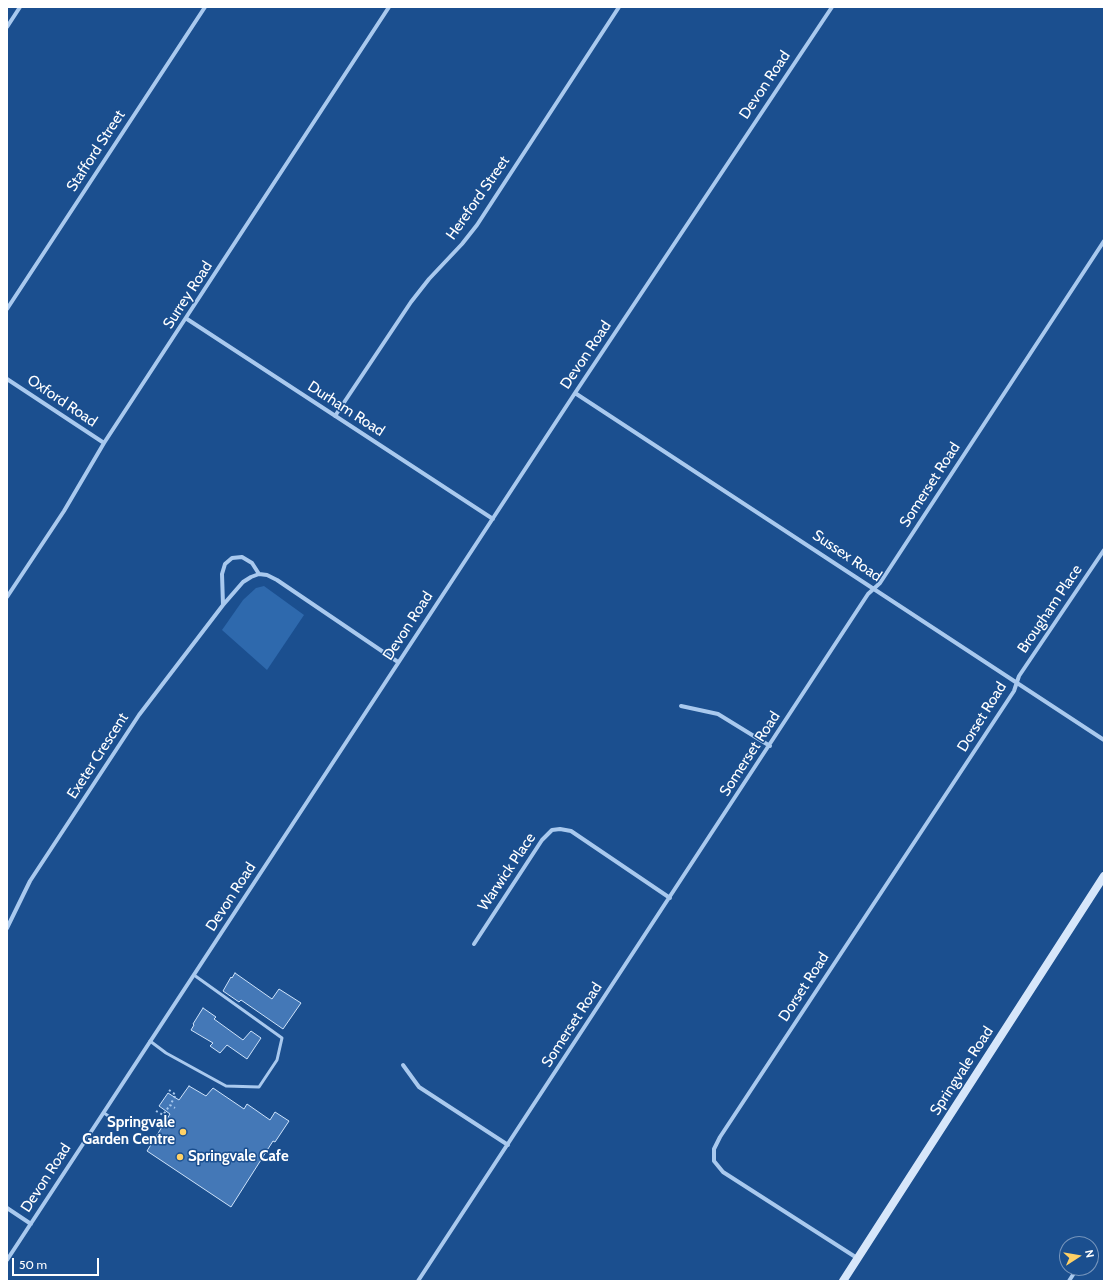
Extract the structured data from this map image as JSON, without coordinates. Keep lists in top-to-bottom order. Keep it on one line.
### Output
{"streets":{"street":["Devon Road","Stafford Street","Hereford Street","Surrey Road","Oxford Road","Durham Road","Somerset Road","Sussex Road","Brougham Place","Dorset Road","Exeter Crescent","Warwick Place","Springvale Road"]},"crossings":[["Devon Road","Durham Road"],["Devon Road","Sussex Road"],["Hereford Street","Durham Road"],["Surrey Road","Oxford Road"],["Surrey Road","Durham Road"],["Somerset Road","Sussex Road"],["Somerset Road","Warwick Place"],["Sussex Road","Brougham Place"],["Sussex Road","Dorset Road"],["Brougham Place","Dorset Road"],["Dorset Road","Springvale Road"]],"places":["Springvale Garden Centre","Springvale Cafe"],"scale_bar":"50 m","north":"right"}
